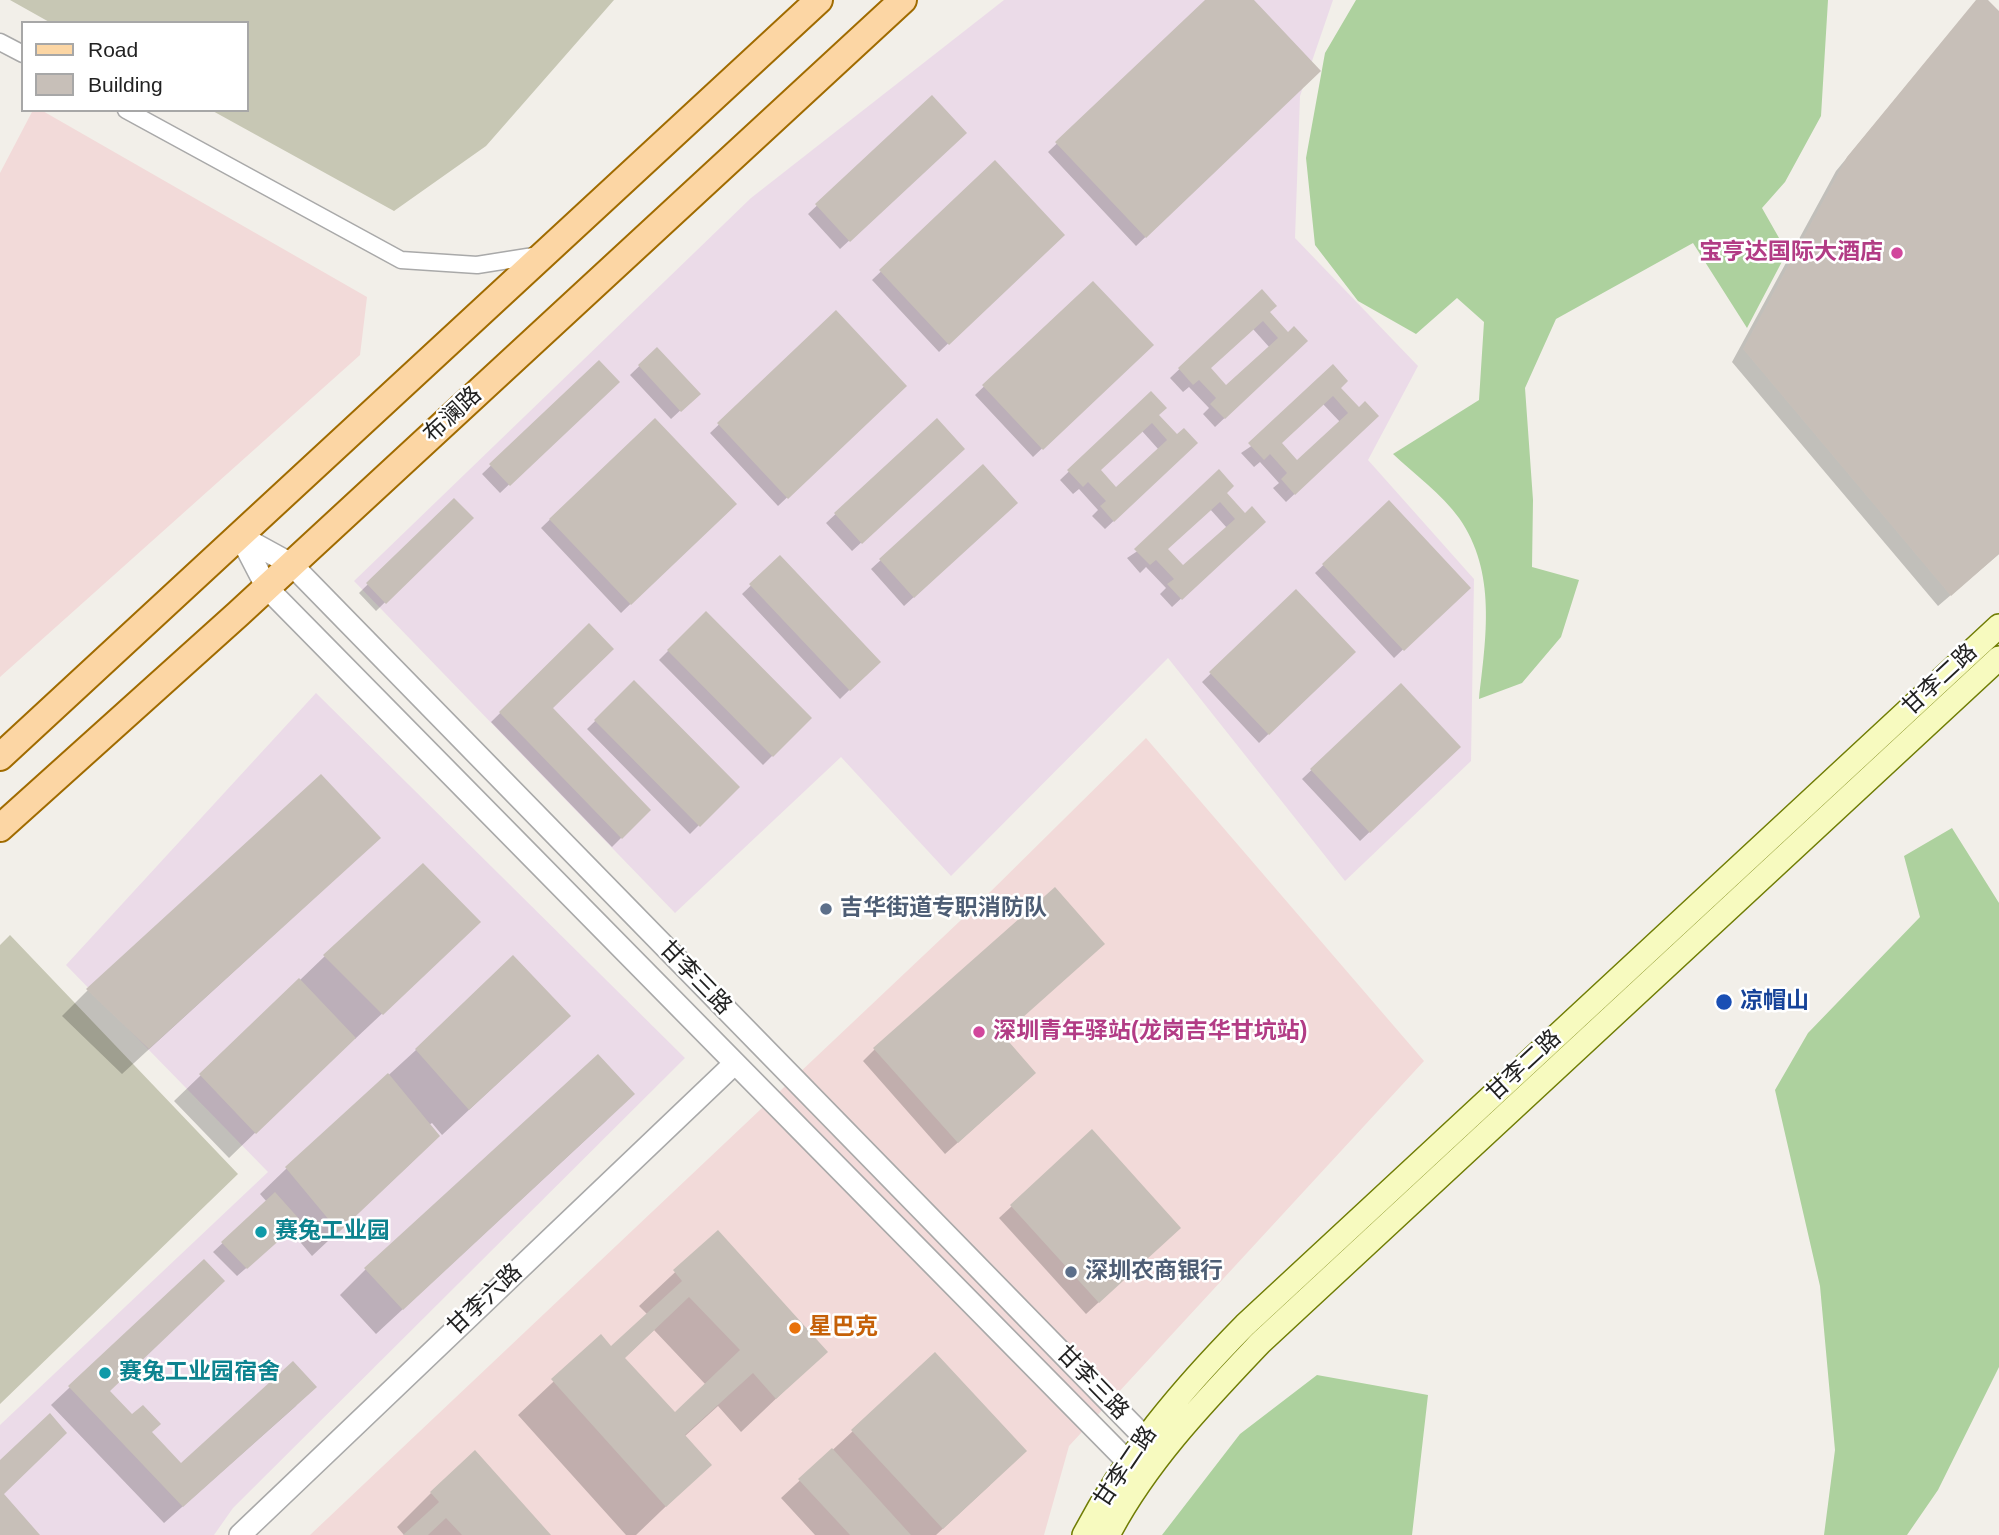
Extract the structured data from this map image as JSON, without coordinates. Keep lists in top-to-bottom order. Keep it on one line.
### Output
{"streets":{"main road":["布澜路","甘李二路"],"street":["甘李三路","甘李六路"]},"crossings":[["布澜路","甘李三路"],["甘李二路","甘李三路"]],"places":["宝亨达国际大酒店","吉华街道专职消防队","凉帽山","深圳青年驿站(龙岗吉华甘坑站)","赛兔工业园","深圳农商银行","星巴克","赛兔工业园宿舍"],"legend":["Road","Building"]}
